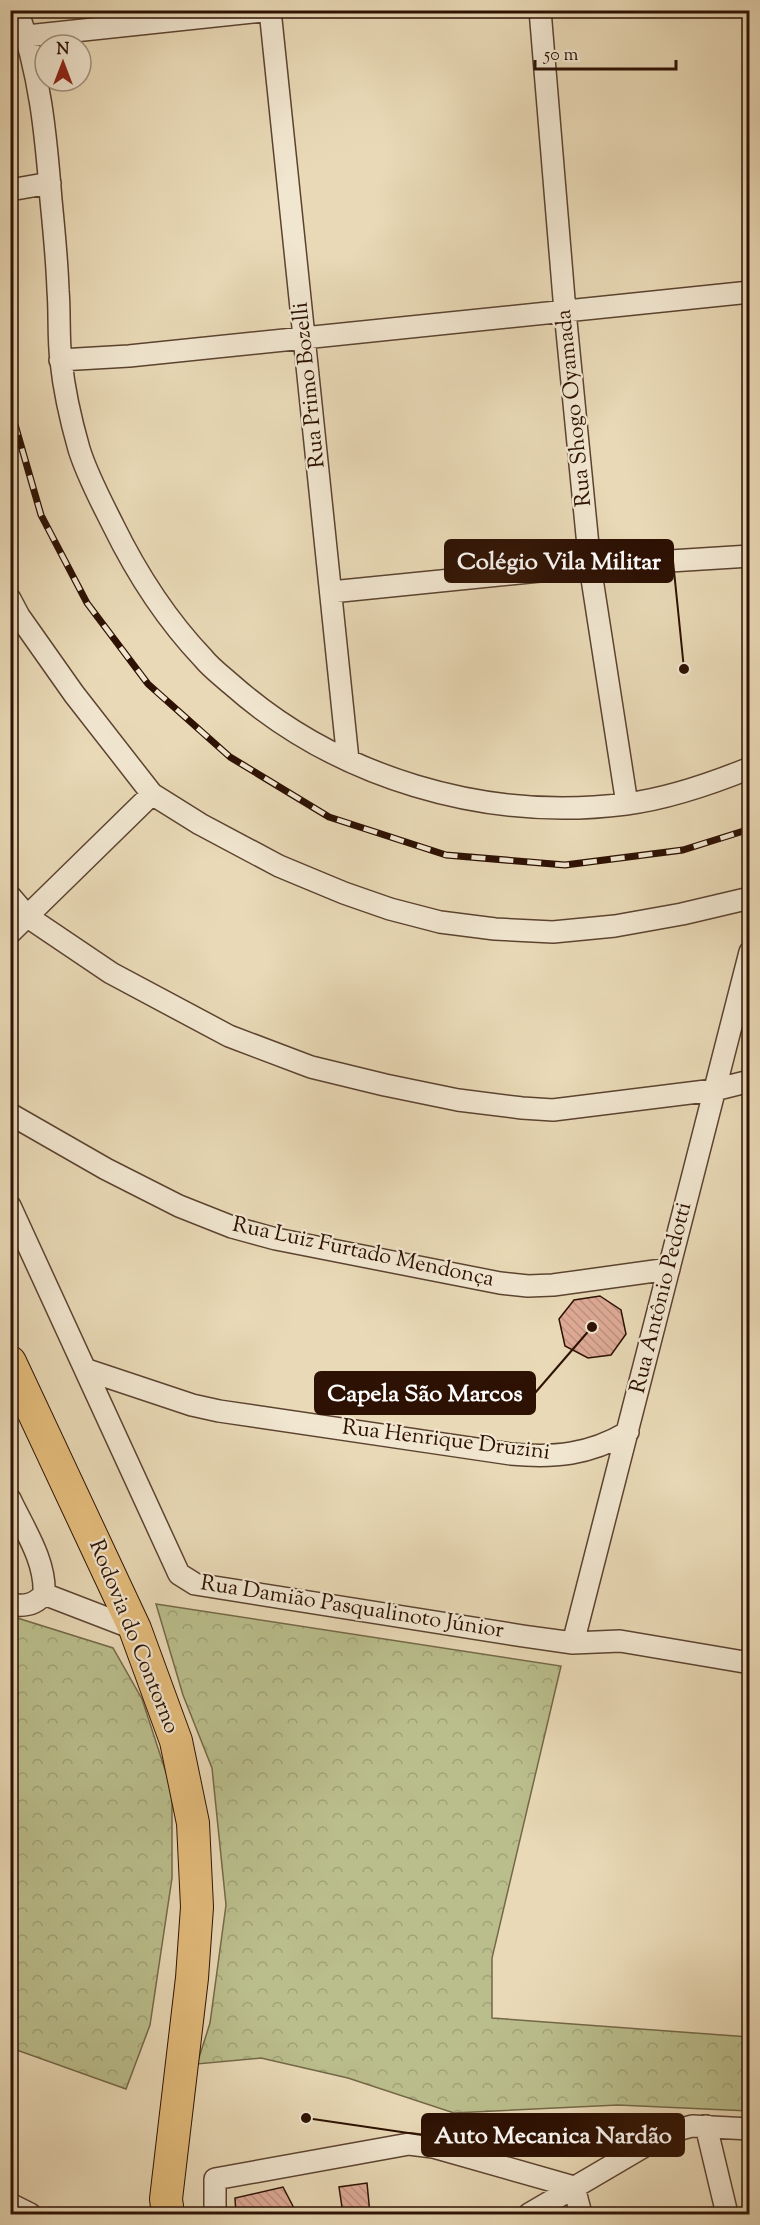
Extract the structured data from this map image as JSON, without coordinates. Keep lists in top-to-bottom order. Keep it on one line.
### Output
{"streets":{"main road":["Rodovia do Contorno"],"street":["Rua Primo Bozelli","Rua Shogo Oyamada","Rua Luiz Furtado Mendonça","Rua Antônio Pedotti","Rua Henrique Druzini","Rua Damião Pasqualinoto Júnior"]},"crossings":[["Rua Luiz Furtado Mendonça","Rua Antônio Pedotti"],["Rua Antônio Pedotti","Rua Henrique Druzini"],["Rua Antônio Pedotti","Rua Damião Pasqualinoto Júnior"],["Rua Henrique Druzini","Rua Damião Pasqualinoto Júnior"]],"places":["Colégio Vila Militar","Capela São Marcos","Auto Mecanica Nardão"],"scale_bar":"50 m","north":"top"}
